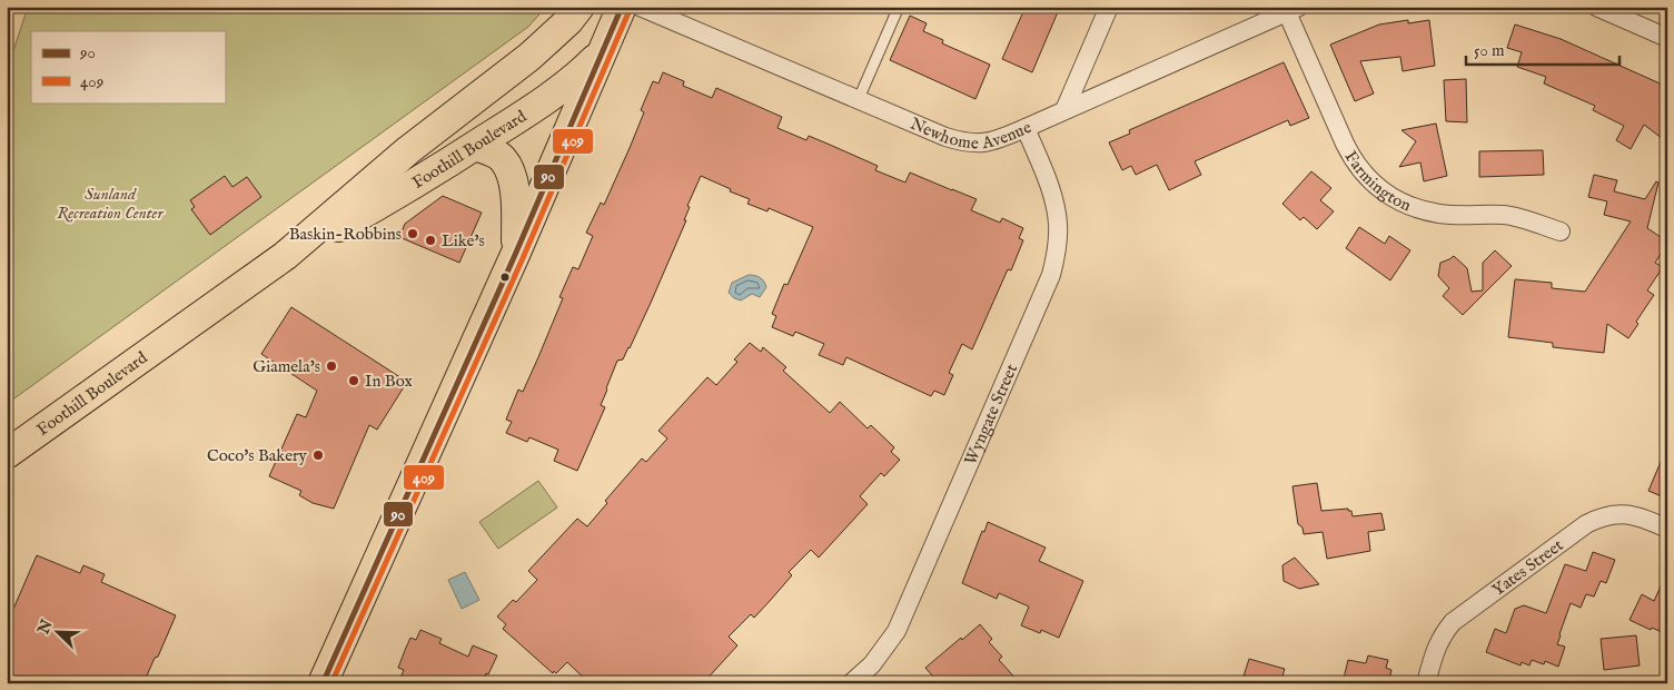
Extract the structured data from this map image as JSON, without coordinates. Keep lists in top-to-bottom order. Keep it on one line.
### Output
{"streets":{"main road":["Foothill Boulevard"],"street":["Newhome Avenue","Farmington","Wyngate Street","Yates Street"]},"crossings":[["Newhome Avenue","Farmington"],["Newhome Avenue","Wyngate Street"]],"parks":["Sunland Recreation Center"],"places":["Baskin-Robbins","Like's","Giamela's","In Box","Coco's Bakery"],"lines":["transit line 90","transit line 409"],"legend":["90","409"],"scale_bar":"50 m","north":"top left"}
